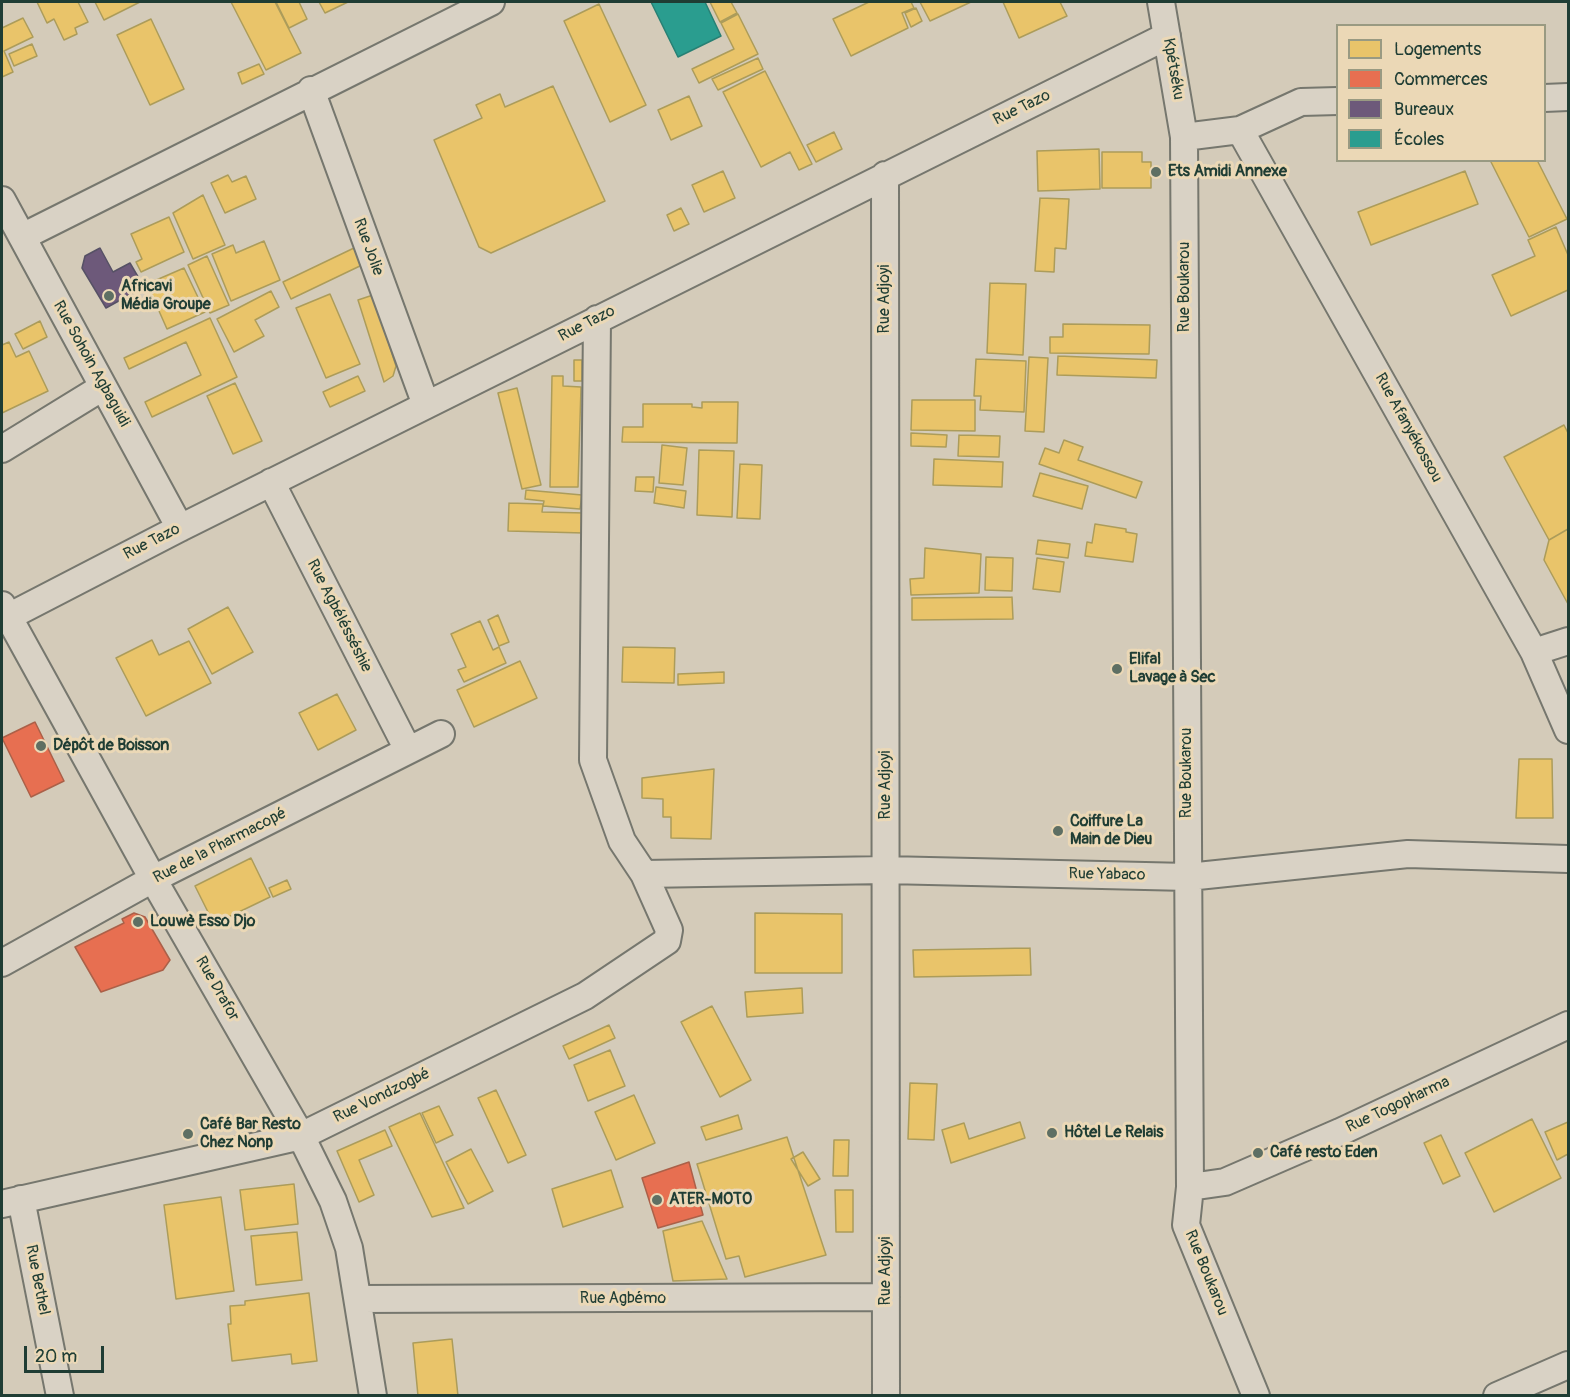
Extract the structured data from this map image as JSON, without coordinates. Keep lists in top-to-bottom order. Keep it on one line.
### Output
{"streets":{"street":["Kpétséku","Rue Tazo","Rue Jolie","Rue Boukarou","Rue Adjoyi","Rue Sohoin Agbaguidi","Rue Afanyékossou","Rue Agbélésséshie","Rue de la Pharmacopé","Rue Yabaco","Rue Drafor","Rue Vondzogbé","Rue Togopharma","Rue Bethel","Rue Agbémo"]},"crossings":[["Kpétséku","Rue Tazo"],["Kpétséku","Rue Boukarou"],["Rue Tazo","Rue Jolie"],["Rue Tazo","Rue Adjoyi"],["Rue Tazo","Rue Sohoin Agbaguidi"],["Rue Tazo","Rue Agbélésséshie"],["Rue Tazo","Rue Drafor"],["Rue Tazo","Rue Vondzogbé"],["Rue Boukarou","Rue Yabaco"],["Rue Boukarou","Rue Togopharma"],["Rue Adjoyi","Rue Yabaco"],["Rue Adjoyi","Rue Agbémo"],["Rue Agbélésséshie","Rue de la Pharmacopé"],["Rue de la Pharmacopé","Rue Drafor"],["Rue Yabaco","Rue Vondzogbé"],["Rue Drafor","Rue Vondzogbé"],["Rue Drafor","Rue Agbémo"],["Rue Vondzogbé","Rue Bethel"]],"places":["Ets Amidi Annexe","Africavi Média Groupe","Elifal Lavage à Sec","Dépôt de Boisson","Coiffure La Main de Dieu","Louwè Esso Djo","Hôtel Le Relais","Café Bar Resto Chez Nonp","Café resto Eden","ATER-MOTO"],"legend":["Logements","Commerces","Bureaux","Écoles"],"scale_bar":"20 m"}
